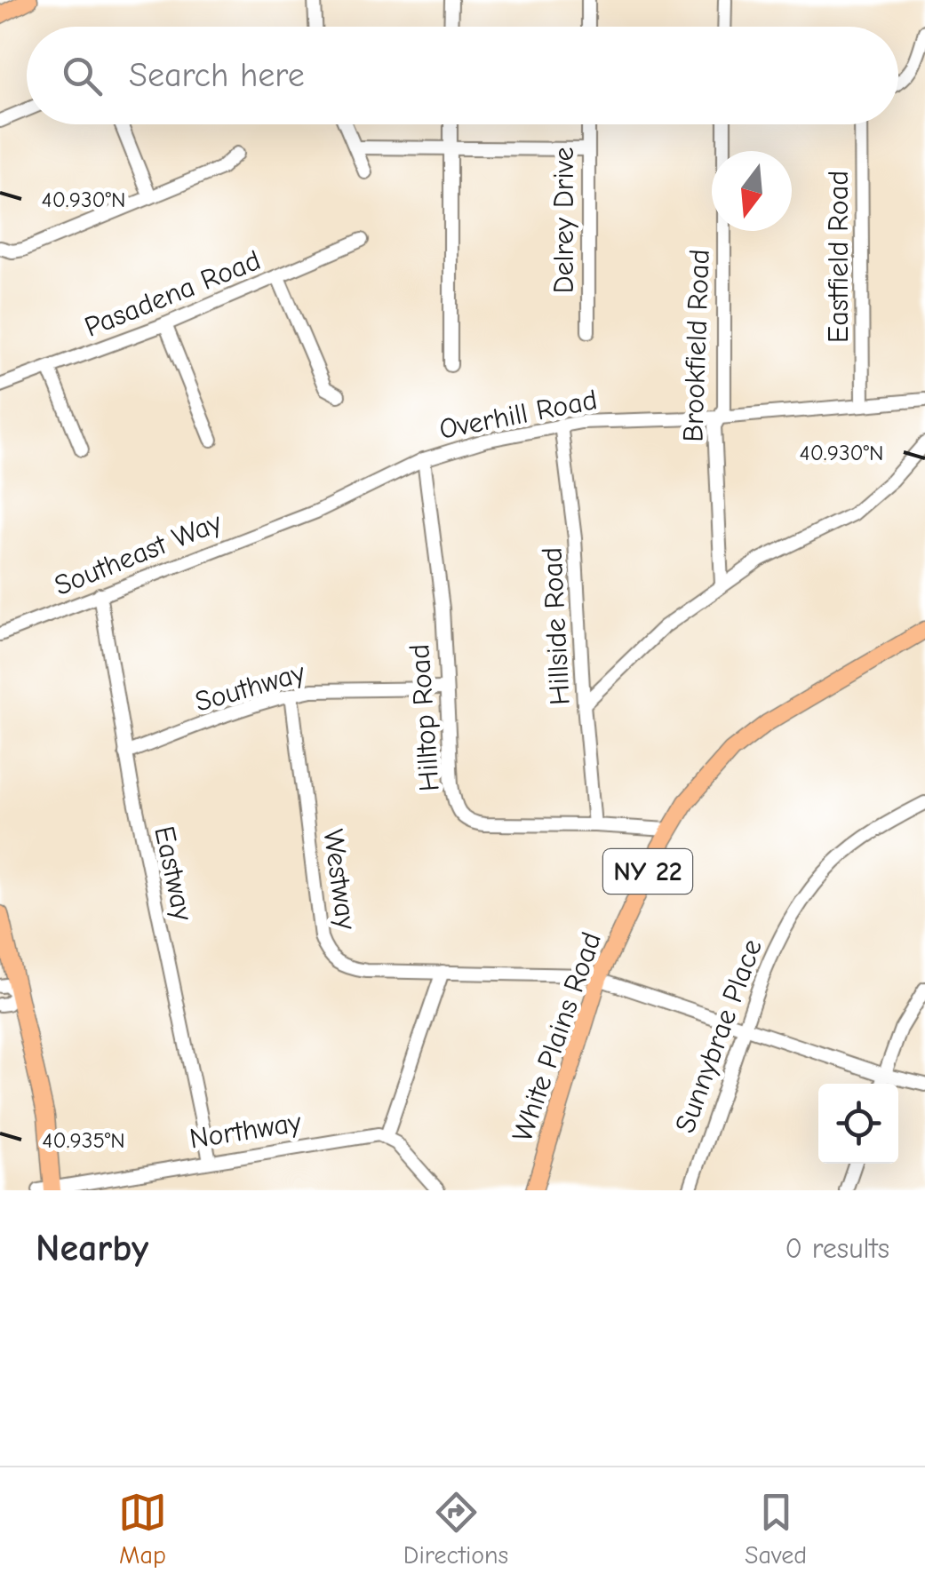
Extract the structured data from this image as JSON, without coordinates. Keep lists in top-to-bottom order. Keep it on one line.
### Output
{"streets":{"main road":["NY 22","White Plains Road"],"street":["Delrey Drive","Eastfield Road","Pasadena Road","Brookfield Road","Overhill Road","Southeast Way","Hillside Road","Southway","Hilltop Road","Eastway","Westway","Sunnybrae Place","Northway"]},"crossings":[["Eastfield Road","Overhill Road"],["Brookfield Road","Overhill Road"],["Overhill Road","Southeast Way"],["Overhill Road","Hillside Road"],["Overhill Road","Hilltop Road"],["Southeast Way","Eastway"],["Hillside Road","Hilltop Road"],["Southway","Hilltop Road"],["Southway","Eastway"],["Southway","Westway"],["Hilltop Road","White Plains Road"],["Eastway","Northway"],["Westway","Sunnybrae Place"],["Westway","White Plains Road"]],"north":"bottom","page":{"search":"Search here","heading":["Nearby","0 results"],"nav":["Map","Directions","Saved"]},"coordinates":["40.930°N","40.935°N"]}
